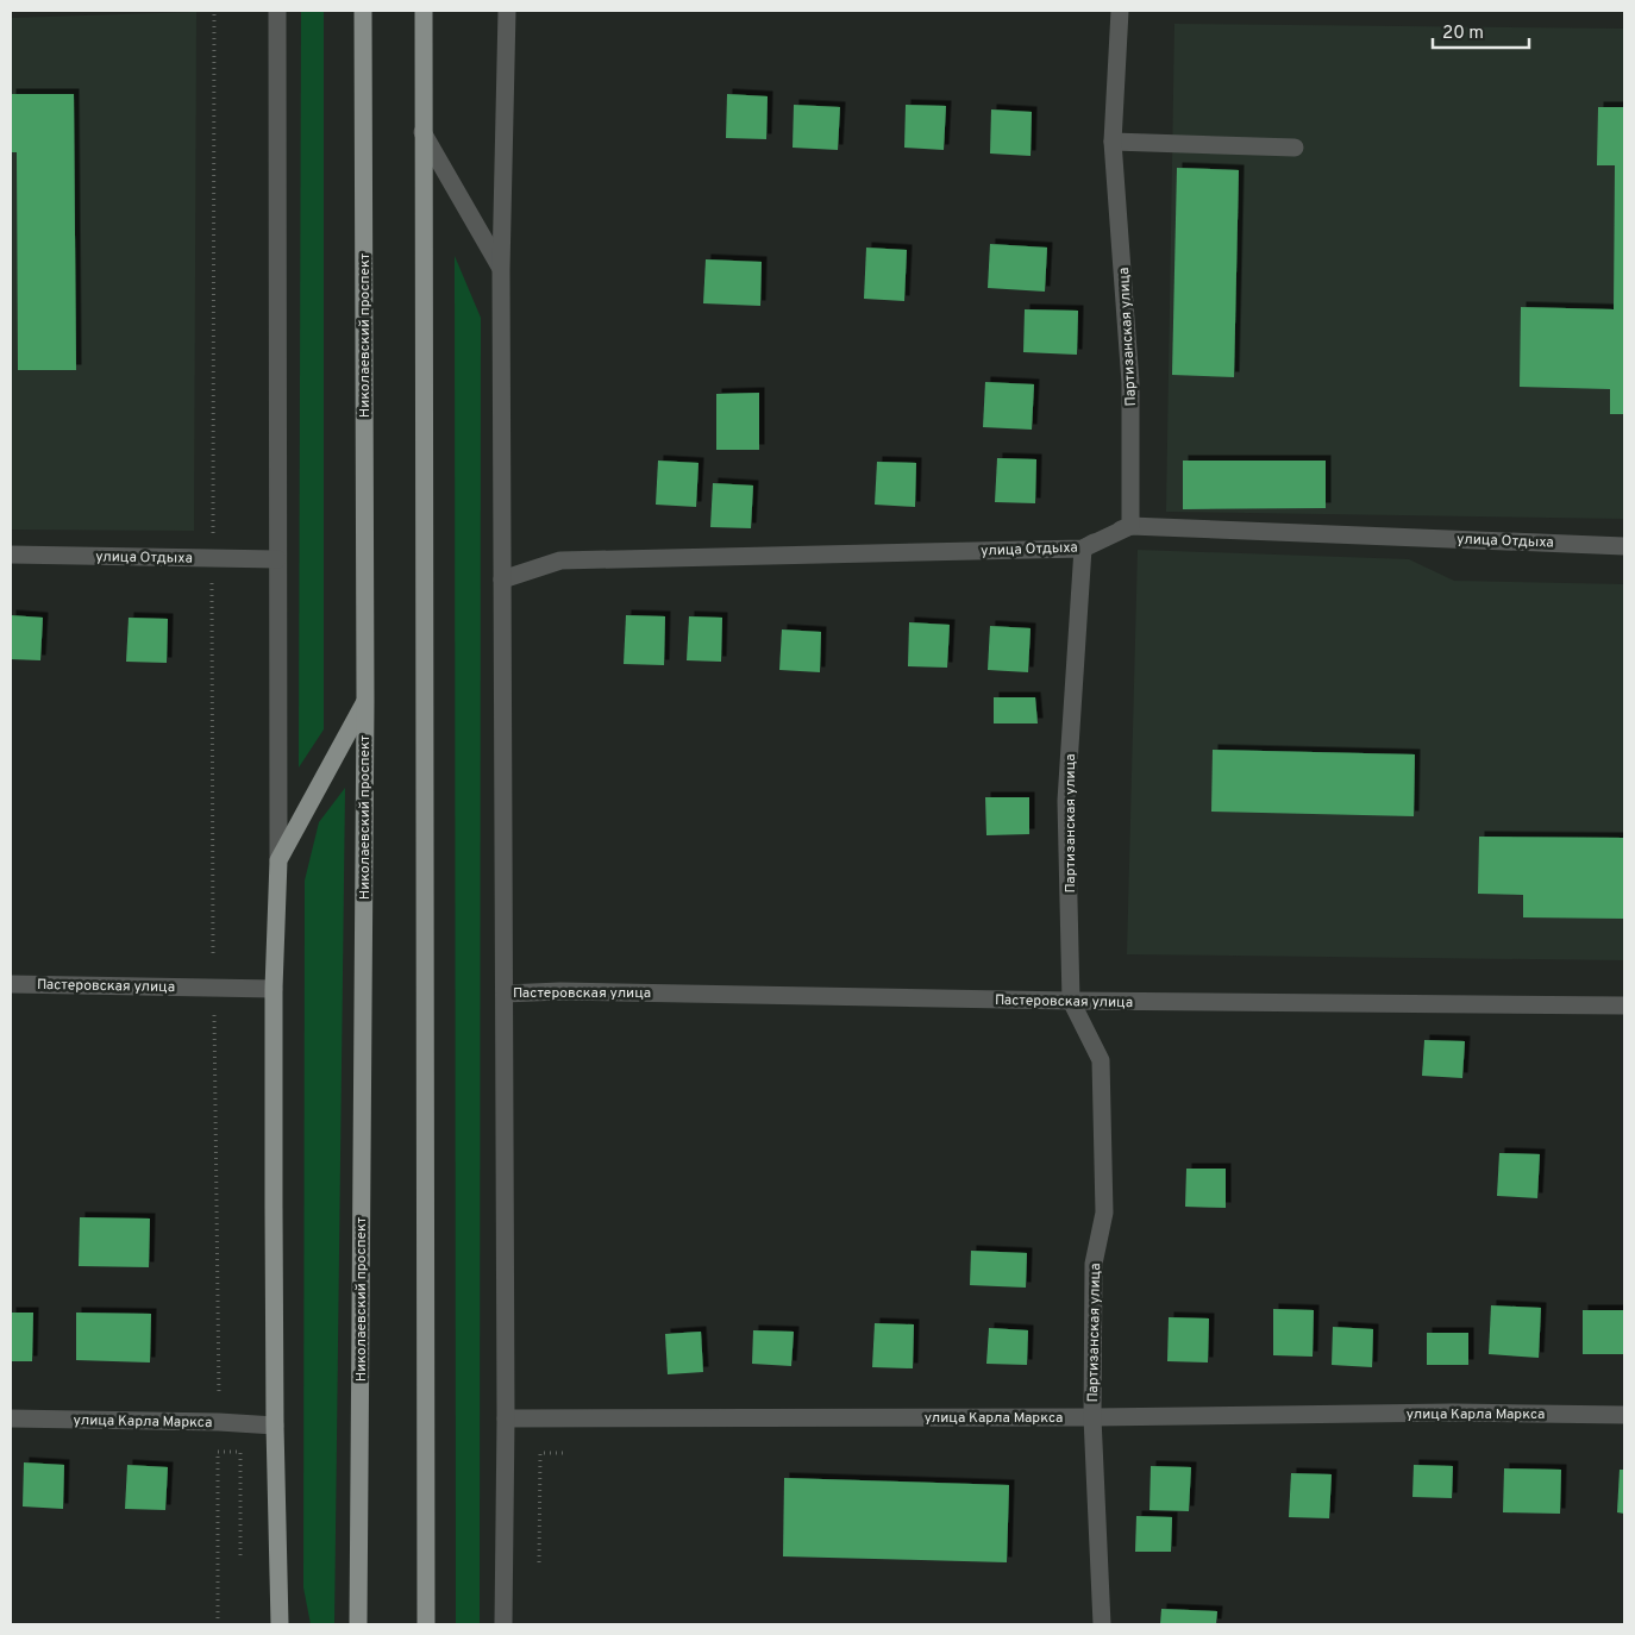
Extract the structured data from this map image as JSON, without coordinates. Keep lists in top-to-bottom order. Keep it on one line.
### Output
{"streets":{"main road":["Николаевский проспект"],"street":["Партизанская улица","улица Отдыха","Пастеровская улица","улица Карла Маркса"]},"crossings":[["Партизанская улица","улица Отдыха"],["Партизанская улица","Пастеровская улица"],["Партизанская улица","улица Карла Маркса"]],"scale_bar":"20 m"}
